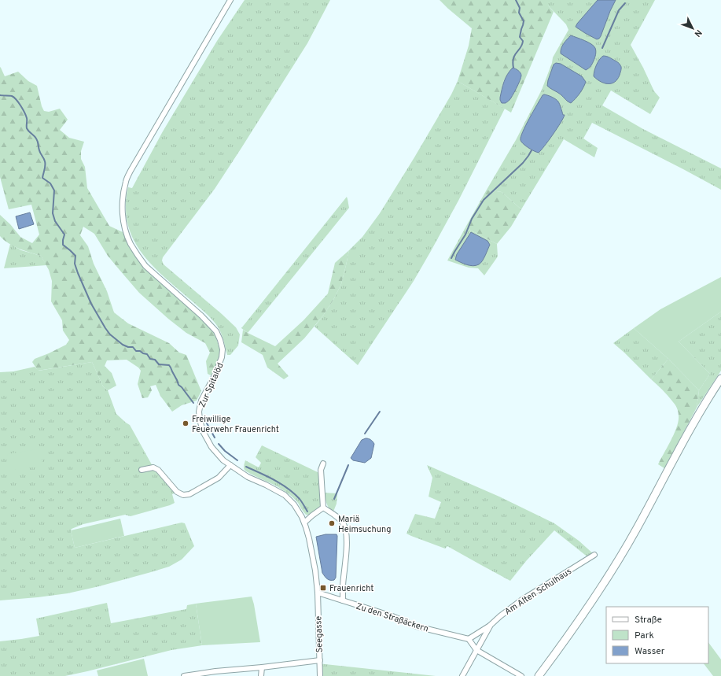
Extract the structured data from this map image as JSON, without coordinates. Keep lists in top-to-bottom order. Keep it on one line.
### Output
{"streets":{"street":["Zur Spitalöd","Am Alten Schulhaus","Zu den Straßäckern","Seegasse"]},"crossings":[["Zur Spitalöd","Seegasse"],["Zu den Straßäckern","Seegasse"]],"places":{"other":["Freiwillige Feuerwehr Frauenricht","Mariä Heimsuchung"],"transit":["Frauenricht"]},"legend":["Straße","Park","Wasser"],"north":"bottom right"}
